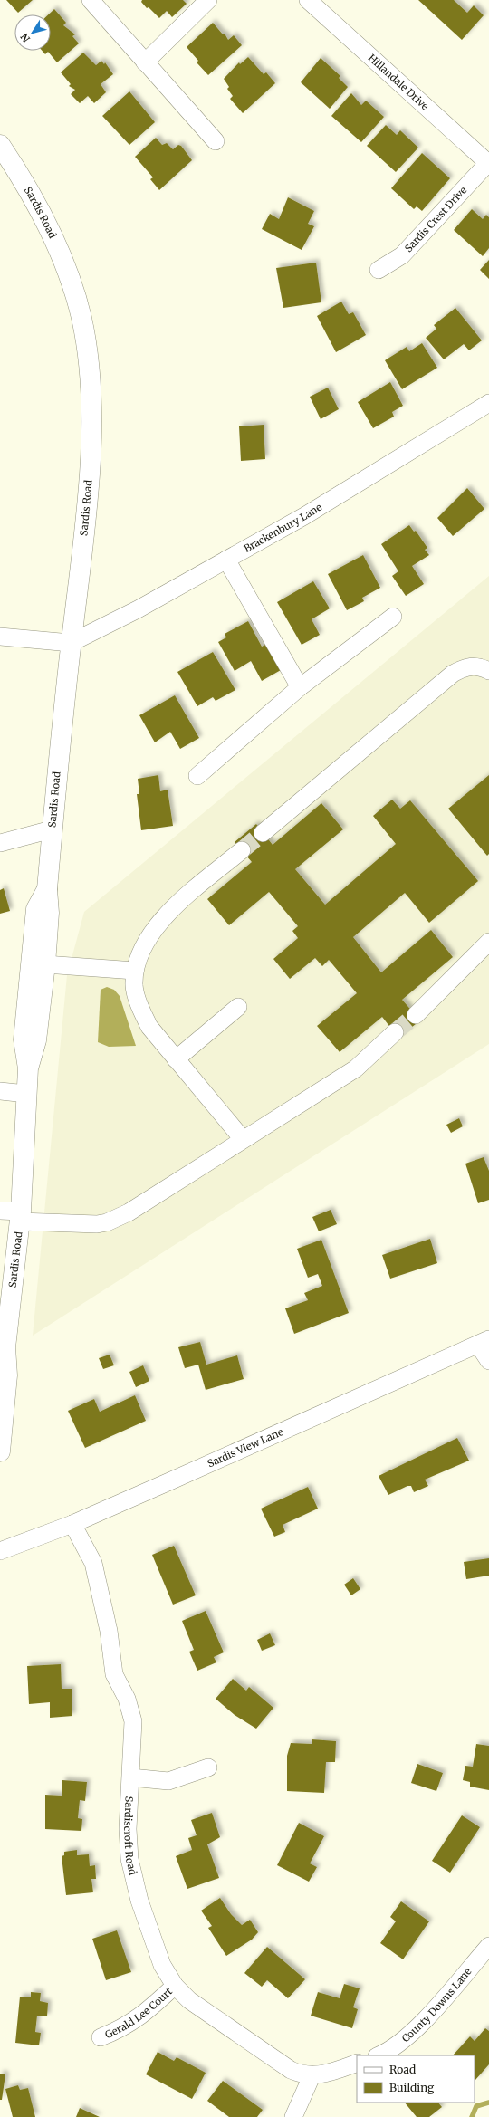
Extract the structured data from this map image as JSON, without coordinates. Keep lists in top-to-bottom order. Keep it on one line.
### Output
{"streets":{"main road":["Sardis Road"],"street":["Hillandale Drive","Sardis Crest Drive","Brackenbury Lane","Sardis View Lane","Sardiscroft Road","County Downs Lane","Gerald Lee Court"]},"crossings":[["Hillandale Drive","Sardis Crest Drive"],["Sardis Road","Brackenbury Lane"],["Sardis View Lane","Sardiscroft Road"],["Sardiscroft Road","Gerald Lee Court"]],"legend":["Road","Building"],"north":"bottom left"}
